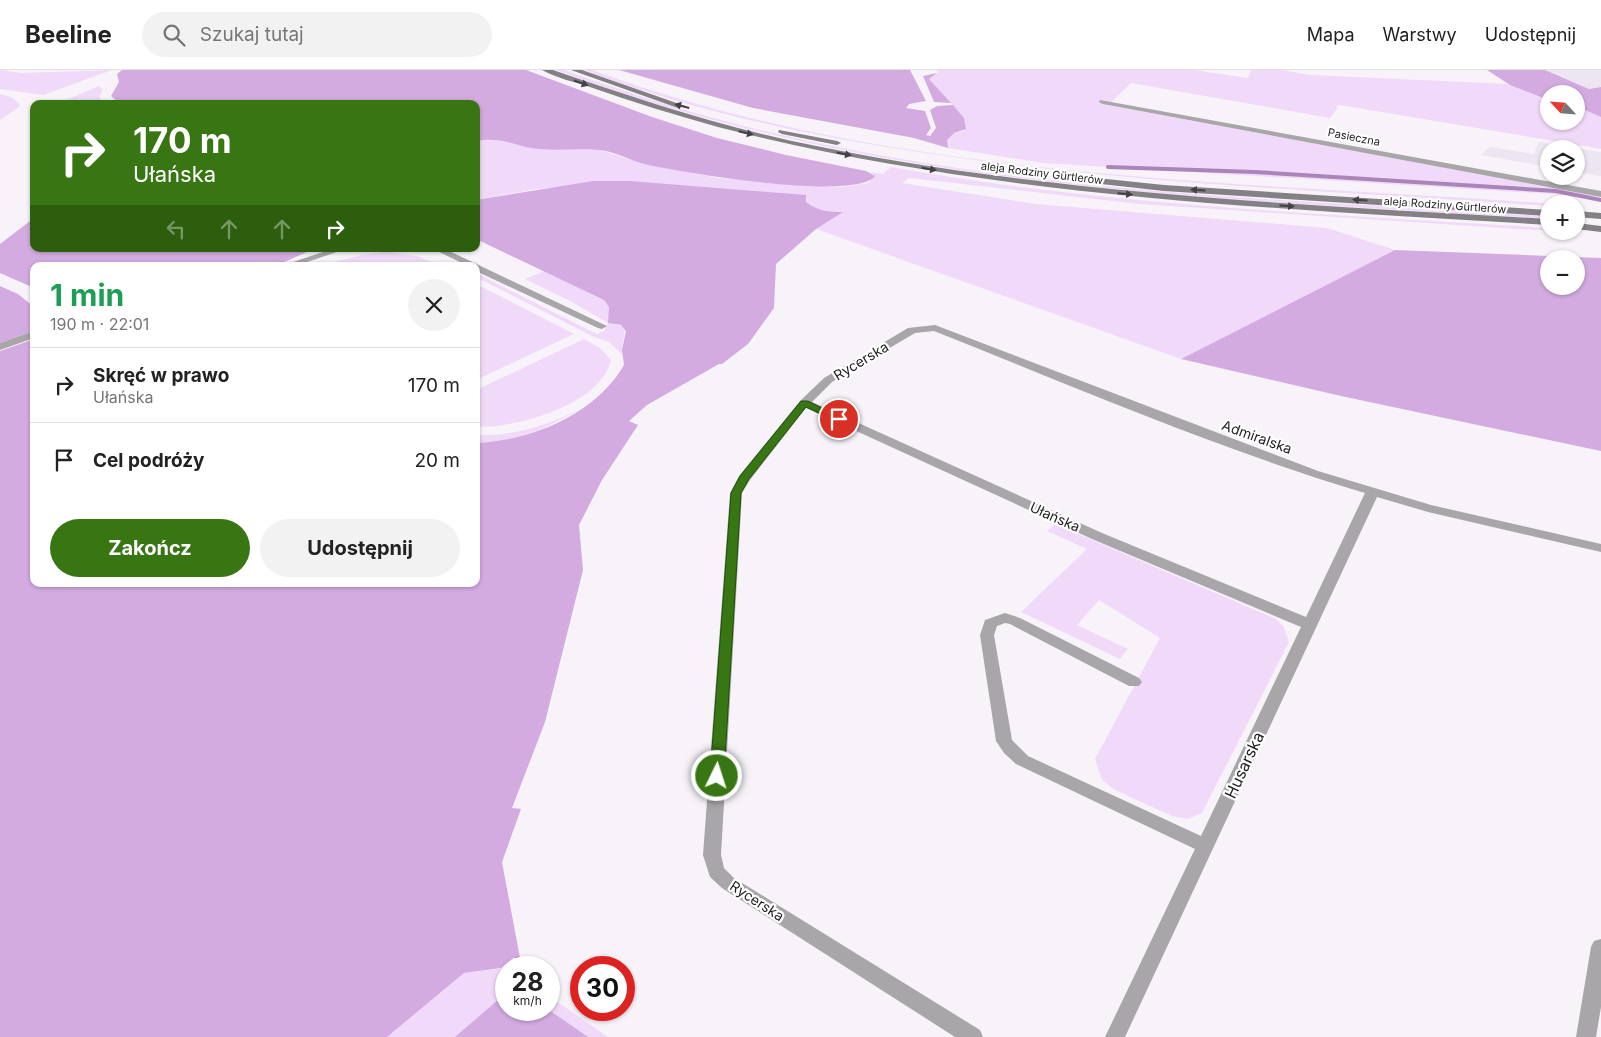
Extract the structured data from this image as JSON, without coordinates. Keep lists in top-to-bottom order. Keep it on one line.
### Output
{"streets":{"main road":["aleja Rodziny Gürtlerów"],"street":["Pasieczna","Rycerska","Admiralska","Ułańska","Husarska"]},"crossings":[["Rycerska","Admiralska"],["Rycerska","Ułańska"],["Admiralska","Husarska"],["Ułańska","Husarska"]],"north":"top left","page":{"header":"Beeline","search":"Szukaj tutaj","nav":["Mapa","Warstwy","Udostępnij"],"map_buttons":["+","−"],"turn":["170 m","Ułańska"],"heading":["1 min","190 m · 22:01"],"list":[{"name":"Skręć w prawo","note":"Ułańska","value":"170 m"},{"name":"Cel podróży","value":"20 m"}],"buttons":["Zakończ","Udostępnij"],"speed":"28 km/h","limit":"30"}}
